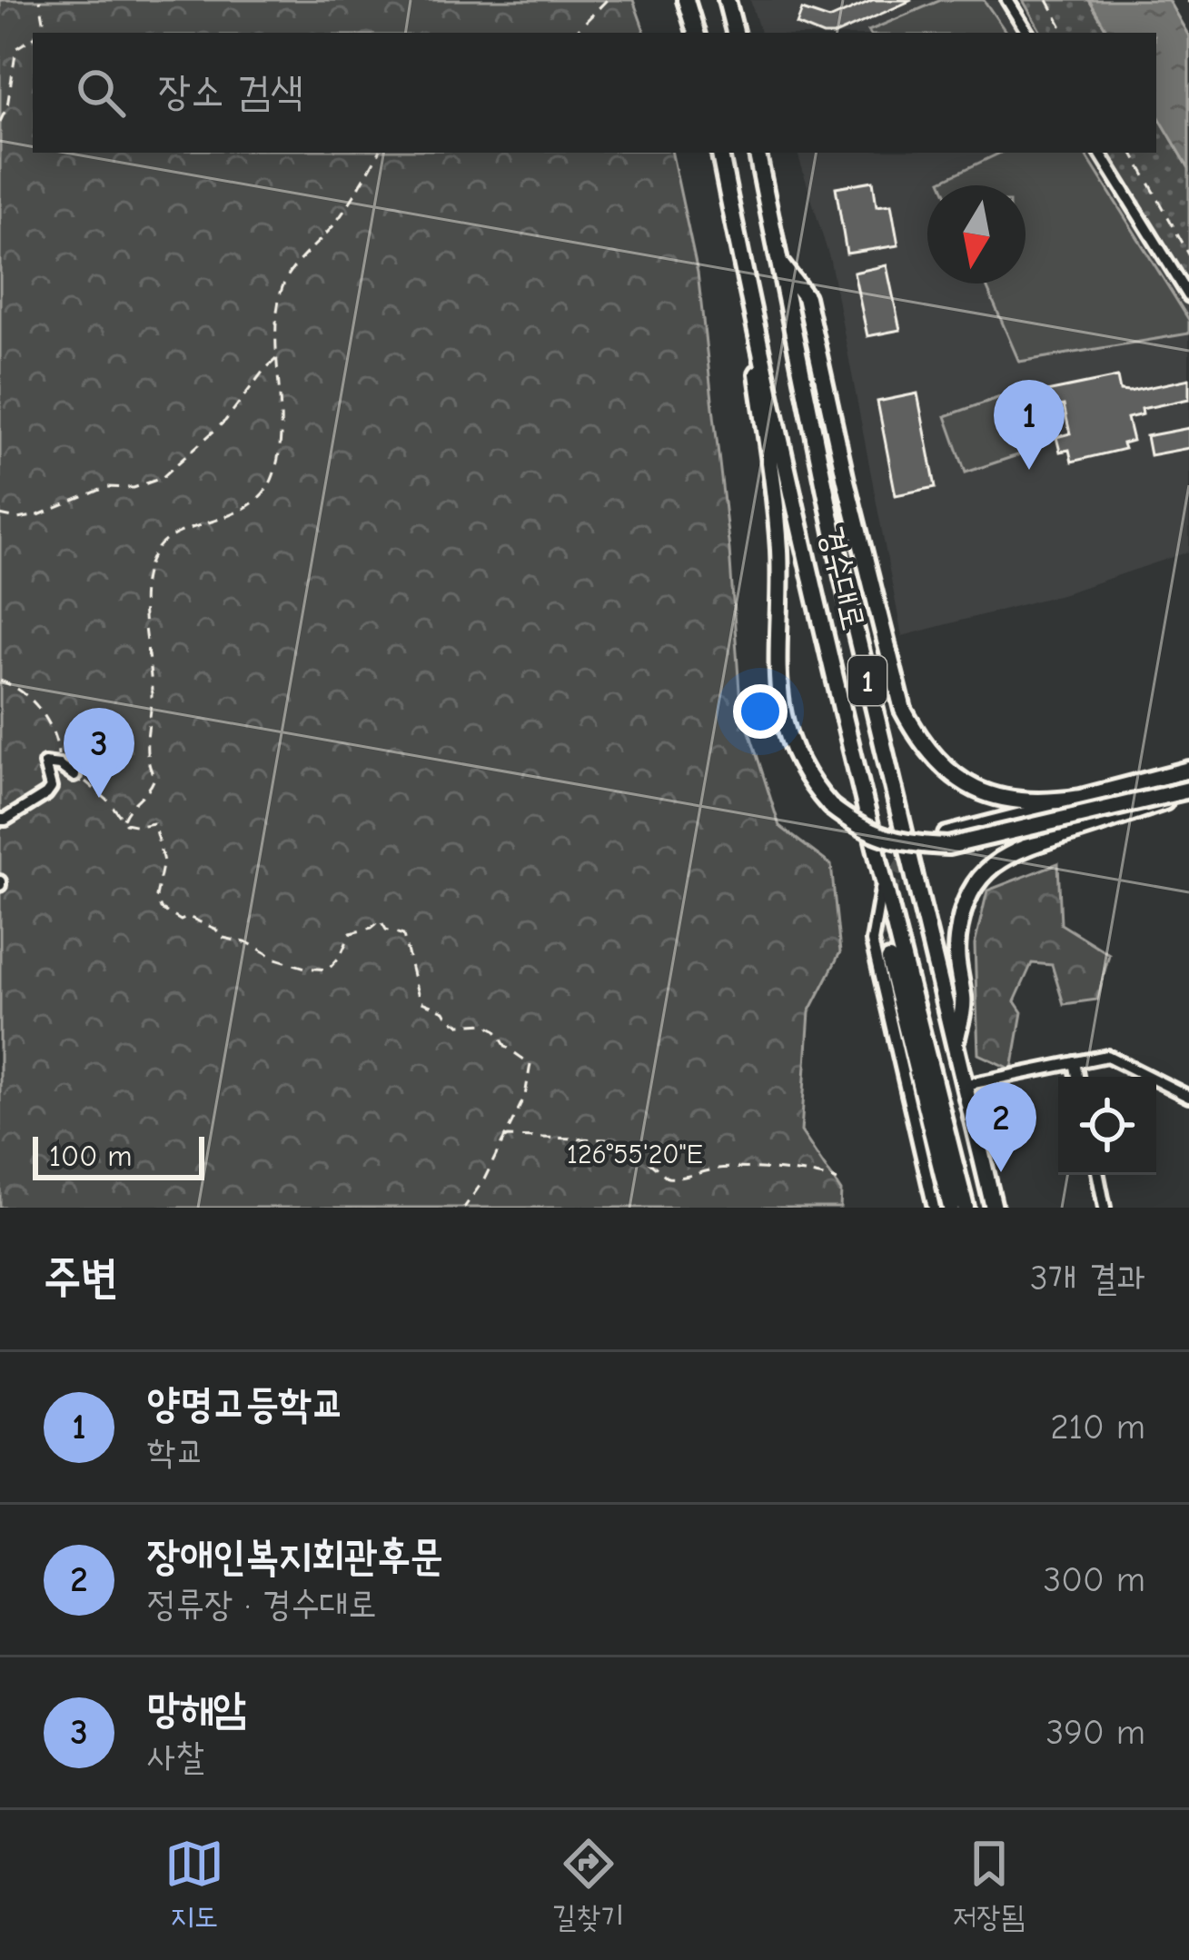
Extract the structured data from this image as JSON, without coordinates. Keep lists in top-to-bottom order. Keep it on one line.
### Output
{"streets":{"main road":["경수대로","1"]},"scale_bar":"100 m","north":"bottom","page":{"search":"장소 검색","pins":["1","3","2"],"scale":"100 m","heading":["주변","3개 결과"],"list":[{"mark":"1","name":"양명고등학교","note":"학교","value":"210 m"},{"mark":"2","name":"장애인복지회관후문","note":"정류장 · 경수대로","value":"300 m"},{"mark":"3","name":"망해암","note":"사찰","value":"390 m"}],"nav":["지도","길찾기","저장됨"]},"coordinates":["126°55'20\"E"]}
